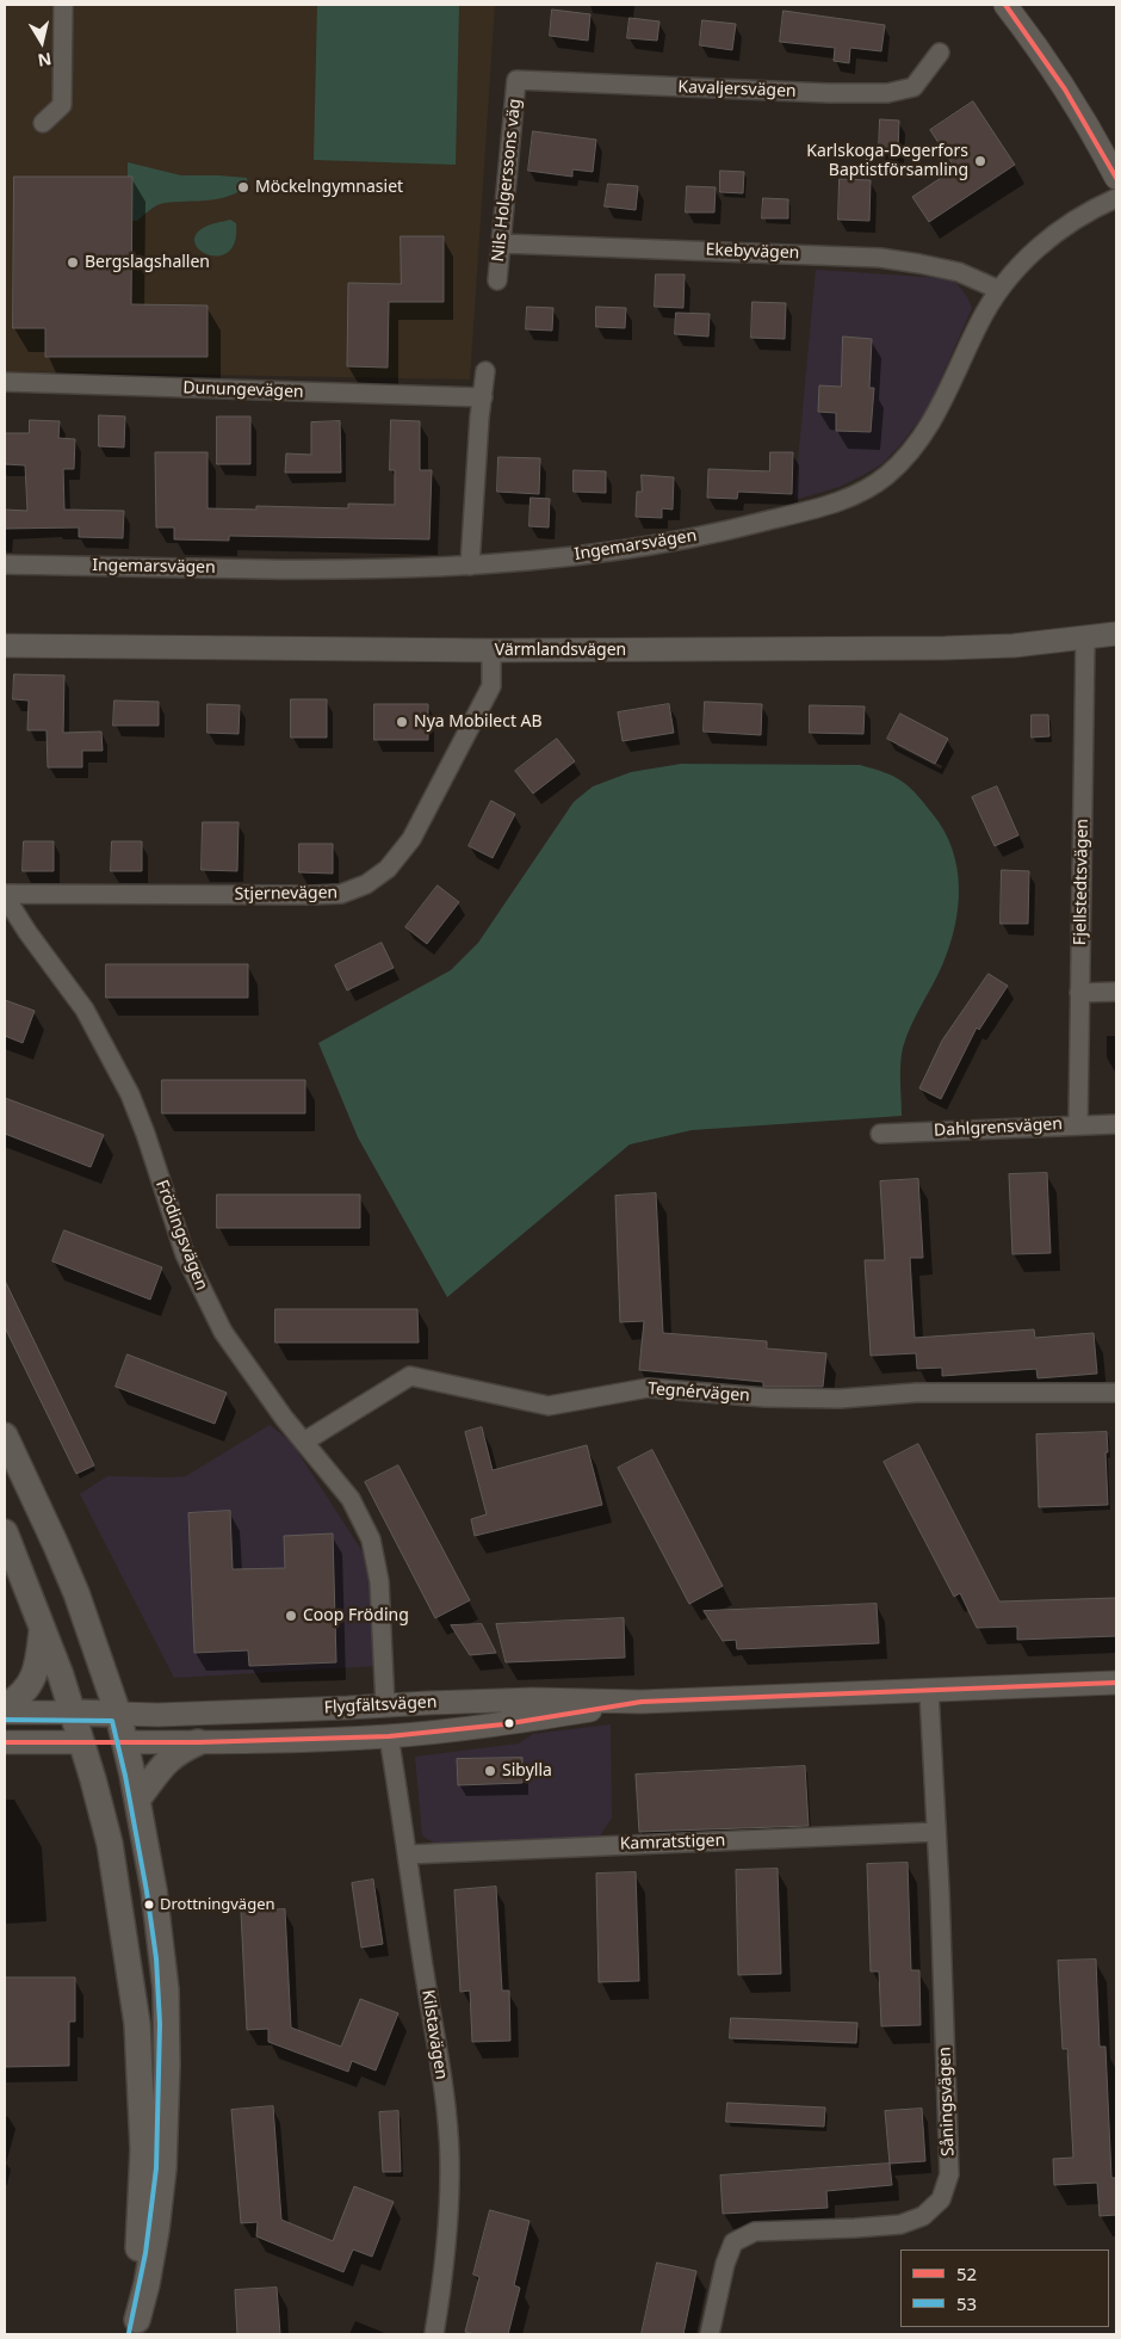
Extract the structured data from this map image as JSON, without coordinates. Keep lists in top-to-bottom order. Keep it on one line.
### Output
{"streets":{"street":["Kavaljersvägen","Nils Holgerssons väg","Ekebyvägen","Dunungevägen","Ingemarsvägen","Värmlandsvägen","Fjellstedtsvägen","Stjernevägen","Dahlgrensvägen","Frödingsvägen","Tegnérvägen","Flygfältsvägen","Kamratstigen","Kilstavägen","Såningsvägen"]},"crossings":[["Kavaljersvägen","Nils Holgerssons väg"],["Nils Holgerssons väg","Ekebyvägen"],["Ekebyvägen","Ingemarsvägen"],["Värmlandsvägen","Fjellstedtsvägen"],["Värmlandsvägen","Stjernevägen"],["Fjellstedtsvägen","Dahlgrensvägen"],["Stjernevägen","Frödingsvägen"],["Frödingsvägen","Tegnérvägen"],["Frödingsvägen","Flygfältsvägen"],["Flygfältsvägen","Kilstavägen"],["Flygfältsvägen","Såningsvägen"],["Kamratstigen","Kilstavägen"],["Kamratstigen","Såningsvägen"]],"places":["Karlskoga-Degerfors Baptistförsamling","Möckelngymnasiet","Bergslagshallen","Nya Mobilect AB","Coop Fröding","Sibylla","Drottningvägen"],"lines":["transit line 52","transit line 53"],"legend":["52","53"],"north":"bottom"}
